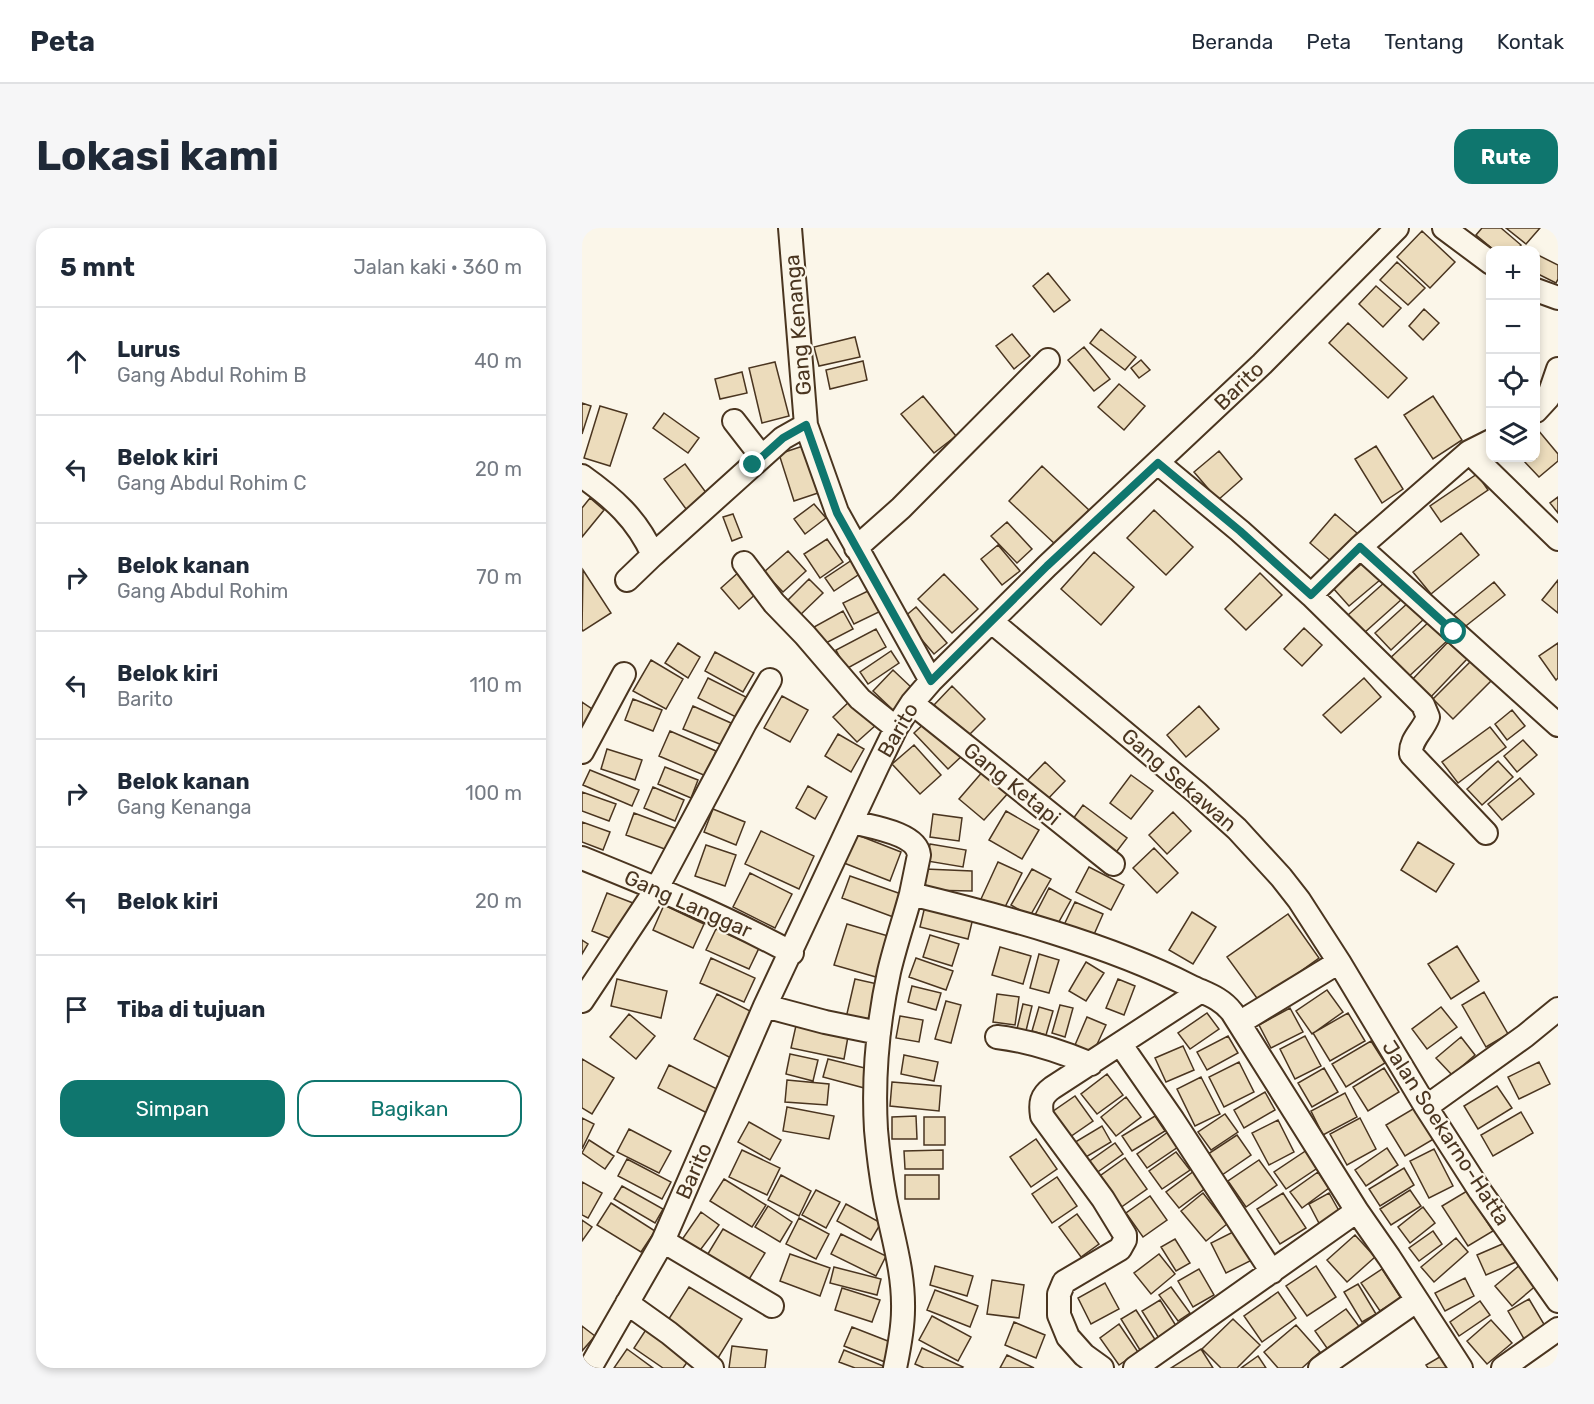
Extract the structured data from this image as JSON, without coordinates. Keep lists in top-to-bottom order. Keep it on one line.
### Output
{"streets":{"street":["Gang Kenanga","Barito","Gang Sekawan","Gang Ketapi","Gang Langgar","Jalan Soekarno-Hatta"]},"crossings":[["Gang Kenanga","Barito"],["Barito","Gang Sekawan"],["Barito","Gang Ketapi"],["Barito","Gang Langgar"],["Gang Sekawan","Jalan Soekarno-Hatta"]],"page":{"header":"Peta","nav":["Beranda","Peta","Tentang","Kontak"],"buttons":["Rute",["Simpan","Bagikan"]],"title":"Lokasi kami","heading":["5 mnt","Jalan kaki · 360 m"],"map_buttons":["+","−"],"list":[["Lurus","Gang Abdul Rohim B","40 m"],["Belok kiri","Gang Abdul Rohim C","20 m"],["Belok kanan","Gang Abdul Rohim","70 m"],["Belok kiri","Barito","110 m"],["Belok kanan","Gang Kenanga","100 m"],["Belok kiri","20 m"],"Tiba di tujuan"]}}
